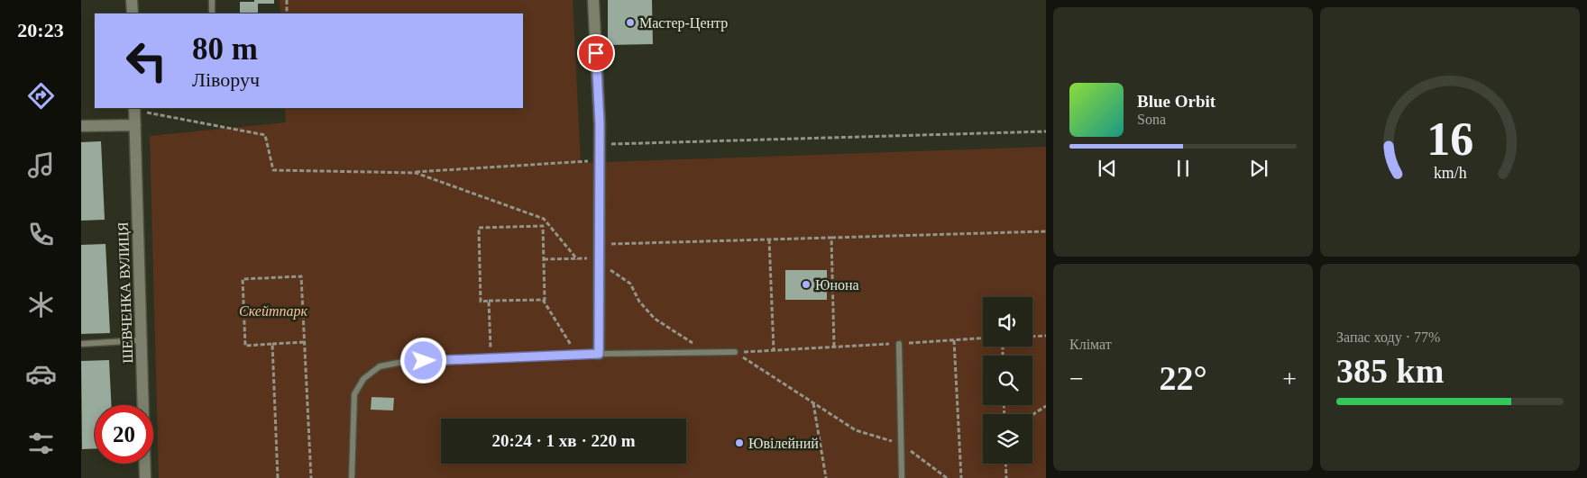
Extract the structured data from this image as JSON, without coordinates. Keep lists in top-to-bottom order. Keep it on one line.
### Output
{"streets":{"street":["ШЕВЧЕНКА ВУЛИЦЯ"]},"parks":["Скейтпарк"],"places":["Мастер-Центр","Юнона","Ювілейний"],"page":{"tabs":"20:23","turn":["80 m","Ліворуч"],"song":["Blue Orbit","Sona"],"tile":["Клімат",["Запас ходу · 77%","385 km"]],"heat":["−","22°","+"],"limit":"20","trip":"20:24 · 1 хв · 220 m","gauge":["16","km/h"]}}
